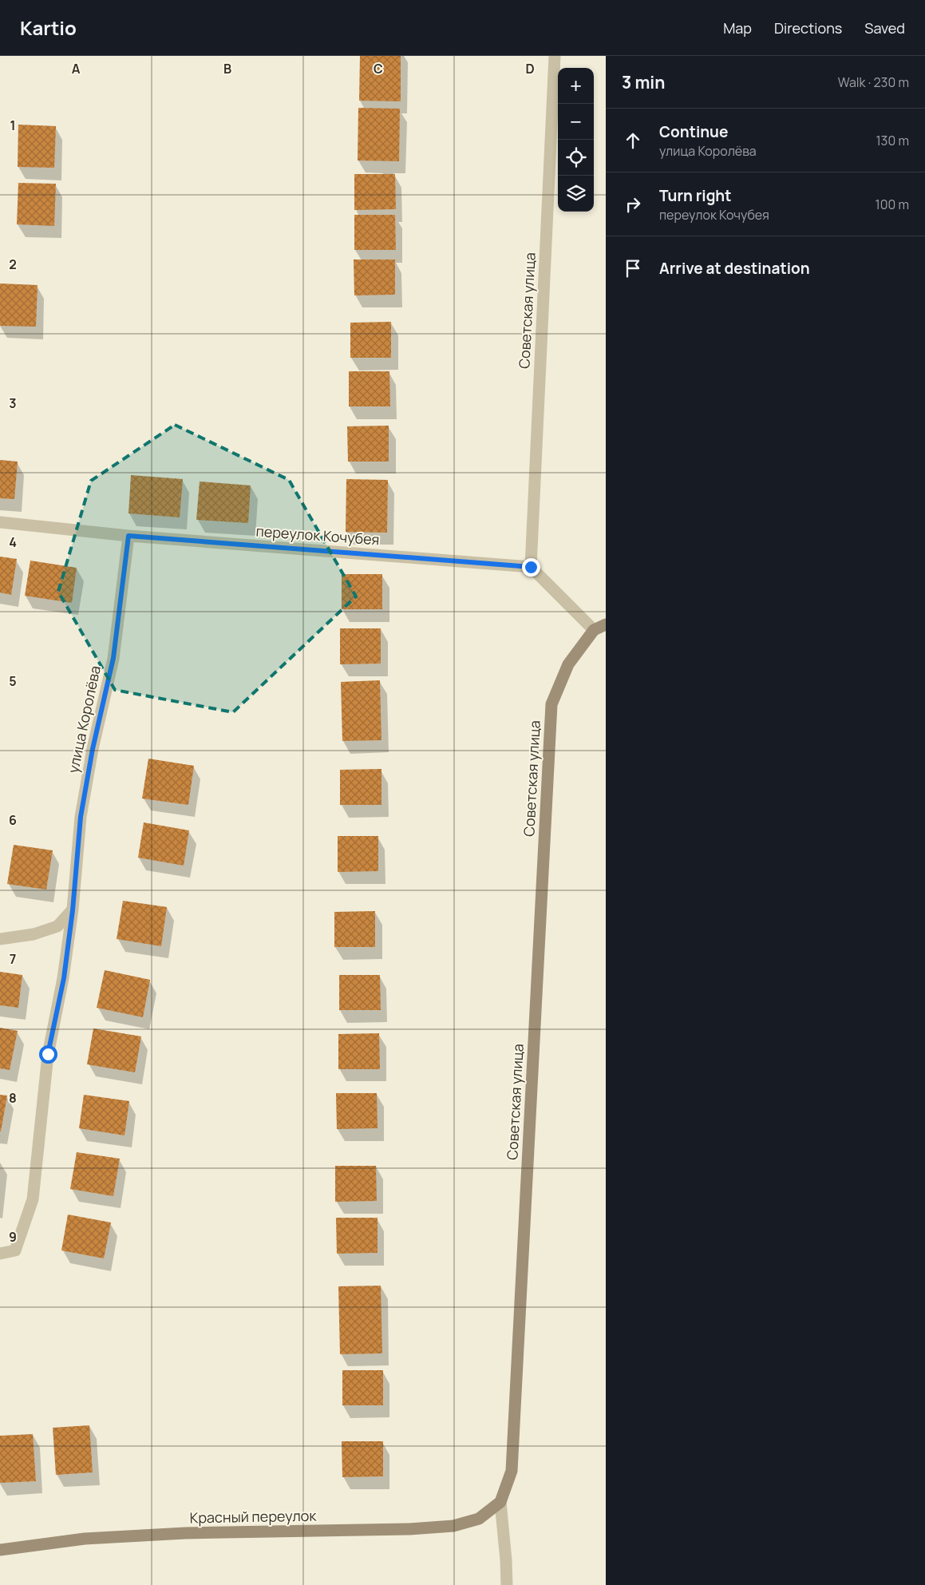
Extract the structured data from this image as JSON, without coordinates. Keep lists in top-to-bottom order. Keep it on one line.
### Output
{"streets":{"main road":["Советская улица","Красный переулок"],"street":["переулок Кочубея","улица Королёва"]},"crossings":[["Советская улица","переулок Кочубея"],["Советская улица","Красный переулок"],["переулок Кочубея","улица Королёва"]],"page":{"header":"Kartio","nav":["Map","Directions","Saved"],"heading":["3 min","Walk · 230 m"],"map_buttons":["+","−"],"list":[["Continue","улица Королёва","130 m"],["Turn right","переулок Кочубея","100 m"],"Arrive at destination"]},"grid":{"columns":["A","B","C","D"],"rows":["1","2","3","4","5","6","7","8","9"]}}
